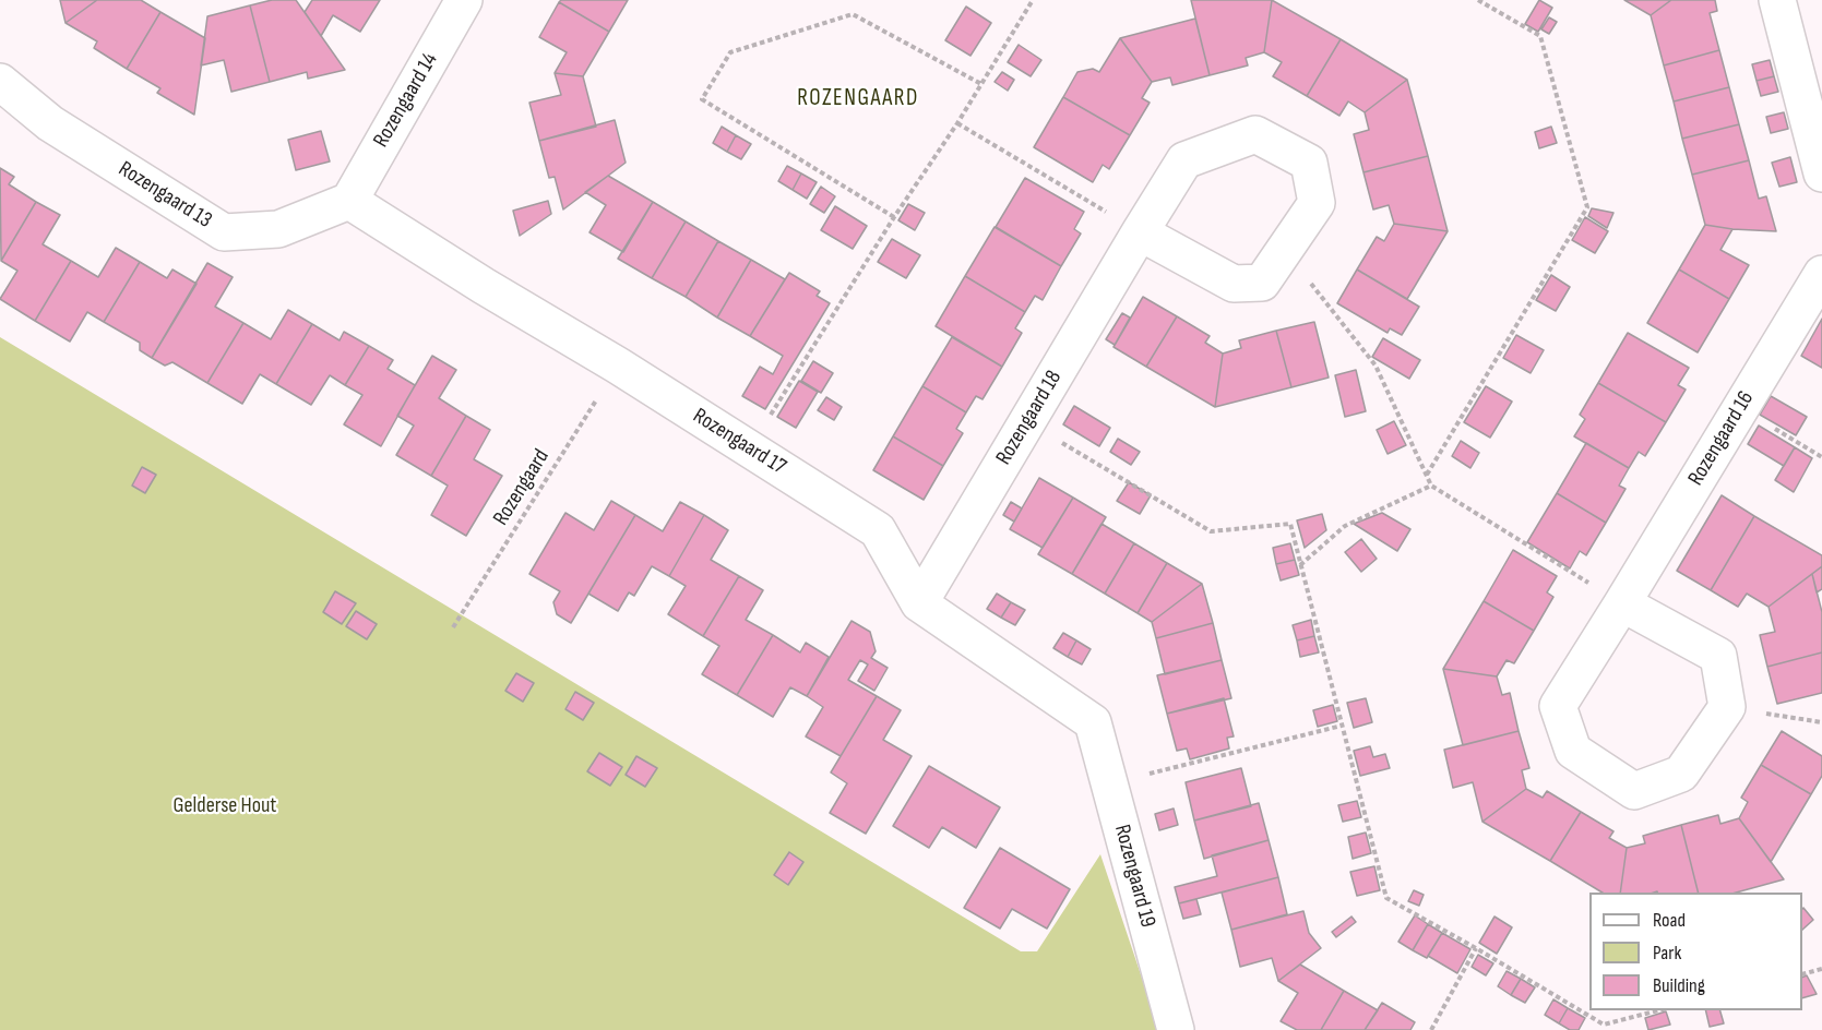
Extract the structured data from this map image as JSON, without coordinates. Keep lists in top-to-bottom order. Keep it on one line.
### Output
{"streets":{"street":["Rozengaard 14","Rozengaard 13","Rozengaard 18","Rozengaard 16","Rozengaard 17","Rozengaard 19"],"path":["Rozengaard"]},"crossings":[["Rozengaard 14","Rozengaard 13"],["Rozengaard 14","Rozengaard 17"],["Rozengaard 13","Rozengaard 17"],["Rozengaard 18","Rozengaard 17"],["Rozengaard 17","Rozengaard"],["Rozengaard 17","Rozengaard 19"]],"districts":["ROZENGAARD"],"parks":["Gelderse Hout"],"legend":["Road","Park","Building"]}
